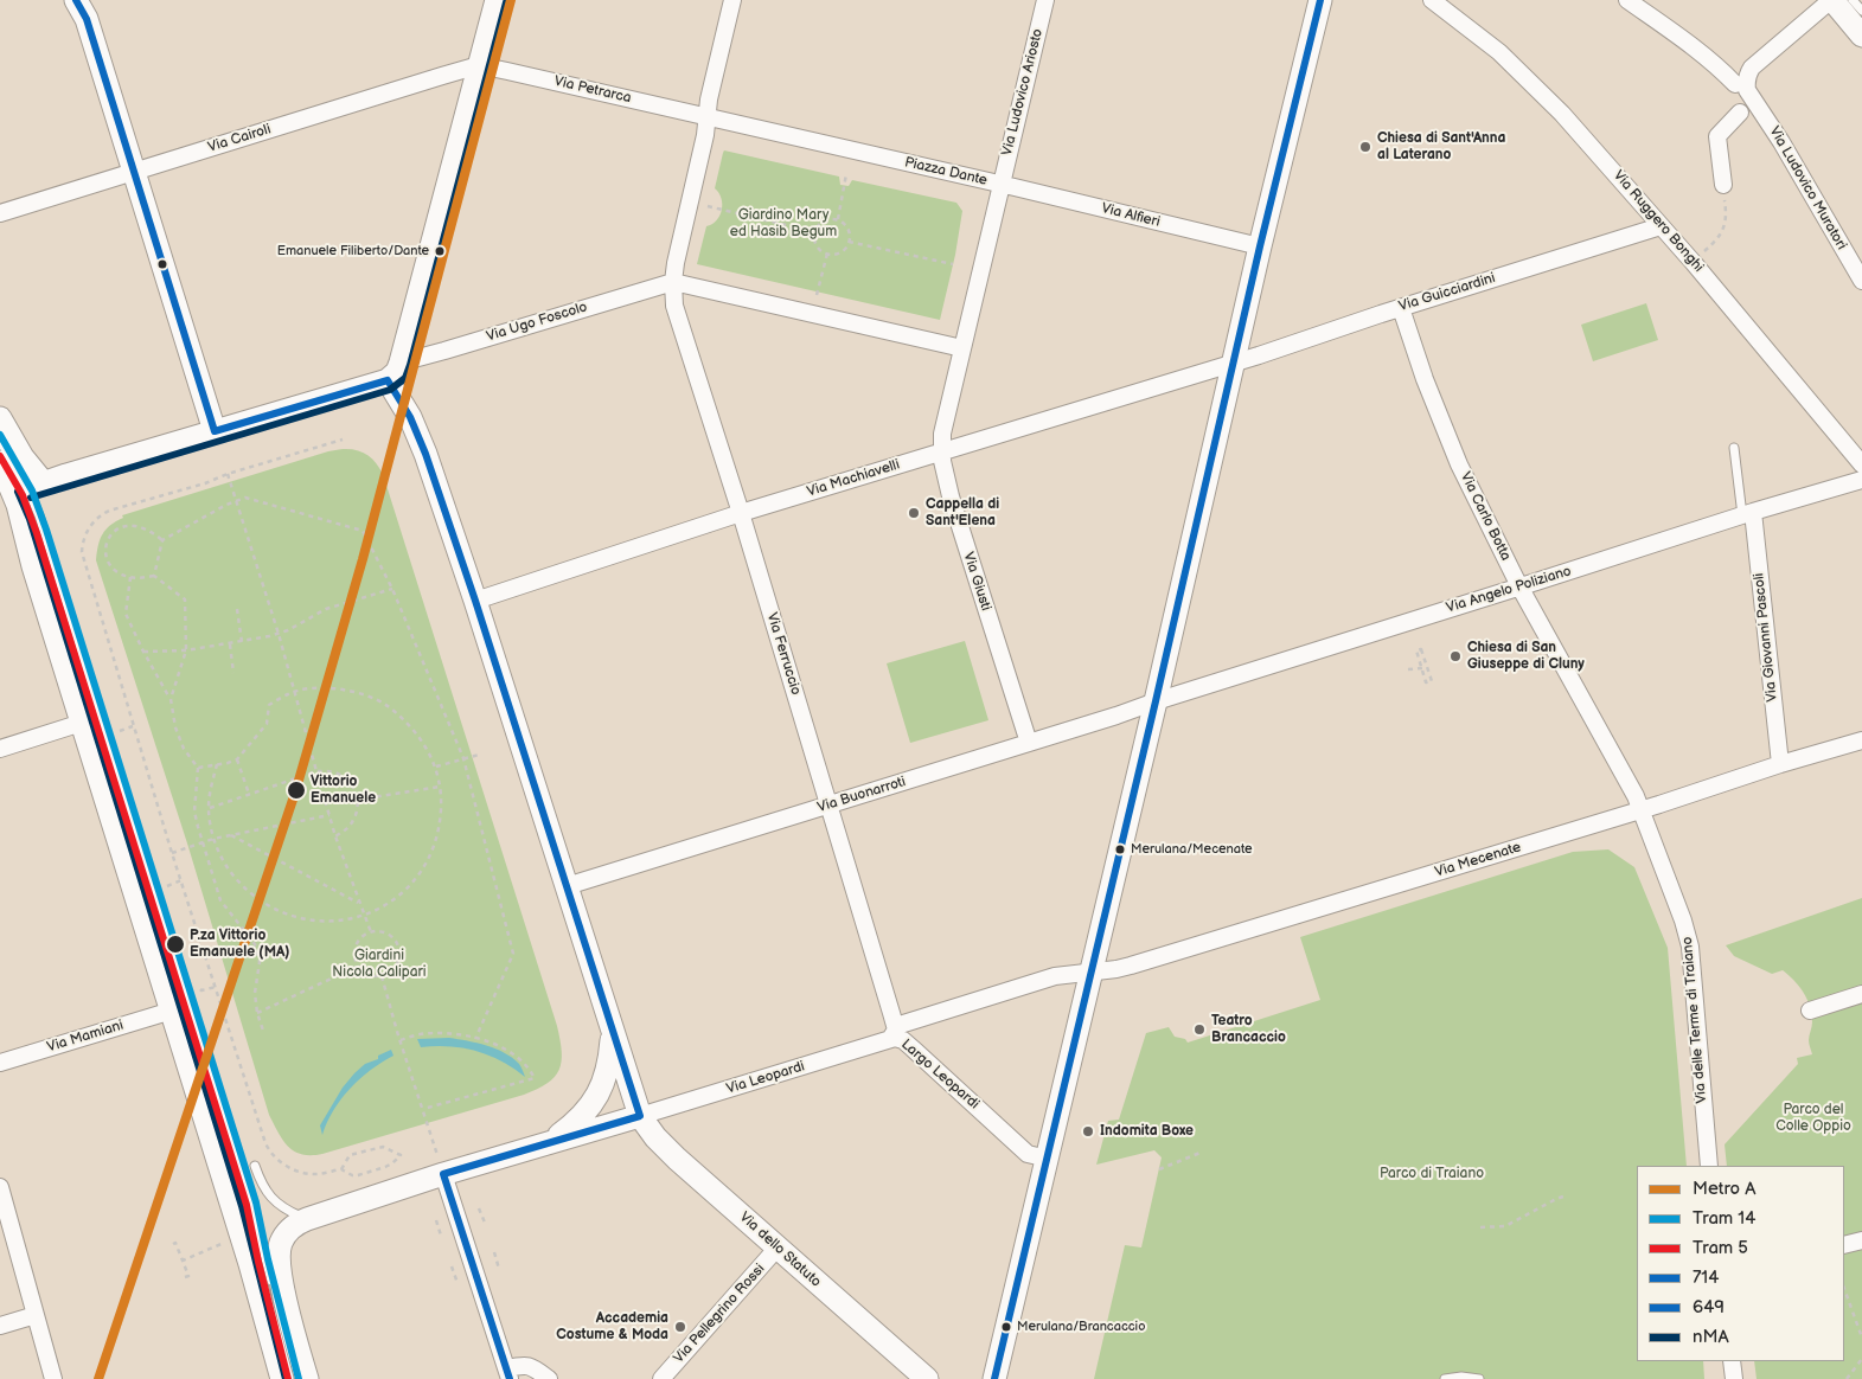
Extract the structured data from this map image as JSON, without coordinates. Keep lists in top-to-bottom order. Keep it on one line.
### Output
{"streets":{"main road":["Via dello Statuto"],"street":["Via Petrarca","Via Ludovico Ariosto","Via Cairoli","Piazza Dante","Via Ludovico Muratori","Via Alfieri","Via Ruggero Bonghi","Via Guicciardini","Via Ugo Foscolo","Via Machiavelli","Via Carlo Botta","Via Giusti","Via Angelo Poliziano","Via Giovanni Pascoli","Via Ferruccio","Via Buonarroti","Via Mecenate","Via delle Terme di Traiano","Via Mamiani","Largo Leopardi","Via Leopardi","Via Pellegrino Rossi"]},"crossings":[["Via Petrarca","Via Cairoli"],["Via Petrarca","Piazza Dante"],["Via Ludovico Ariosto","Piazza Dante"],["Via Ludovico Ariosto","Via Alfieri"],["Piazza Dante","Via Alfieri"],["Piazza Dante","Via Giusti"],["Via Ruggero Bonghi","Via Guicciardini"],["Via Guicciardini","Via Machiavelli"],["Via Guicciardini","Via Carlo Botta"],["Via Ugo Foscolo","Via Ferruccio"],["Via Ugo Foscolo","Via dello Statuto"],["Via Machiavelli","Via Giusti"],["Via Machiavelli","Via Ferruccio"],["Via Machiavelli","Via dello Statuto"],["Via Carlo Botta","Via Angelo Poliziano"],["Via Carlo Botta","Via Mecenate"],["Via Carlo Botta","Via delle Terme di Traiano"],["Via Giusti","Via Buonarroti"],["Via Angelo Poliziano","Via Giovanni Pascoli"],["Via Angelo Poliziano","Via Buonarroti"],["Via Giovanni Pascoli","Via Mecenate"],["Via Ferruccio","Via Buonarroti"],["Via Ferruccio","Largo Leopardi"],["Via Ferruccio","Via Leopardi"],["Via Buonarroti","Via dello Statuto"],["Via Mecenate","Via delle Terme di Traiano"],["Via Mecenate","Largo Leopardi"],["Largo Leopardi","Via Leopardi"],["Via Leopardi","Via dello Statuto"],["Via dello Statuto","Via Pellegrino Rossi"]],"parks":["Giardino Mary ed Hasib Begum","Giardini Nicola Calipari","Parco del Colle Oppio","Parco di Traiano"],"places":["Chiesa di Sant'Anna al Laterano","Emanuele Filiberto/Dante","Cappella di Sant'Elena","Chiesa di San Giuseppe di Cluny","Vittorio Emanuele","Merulana/Mecenate","P.za Vittorio Emanuele (MA)","Teatro Brancaccio","Indomita Boxe","Accademia Costume & Moda","Merulana/Brancaccio"],"lines":["metro line A","transit line 714","transit line 649","transit line nMA","tram line 14","tram line 5"],"legend":["Metro A","Tram 14","Tram 5","714","649","nMA"]}
